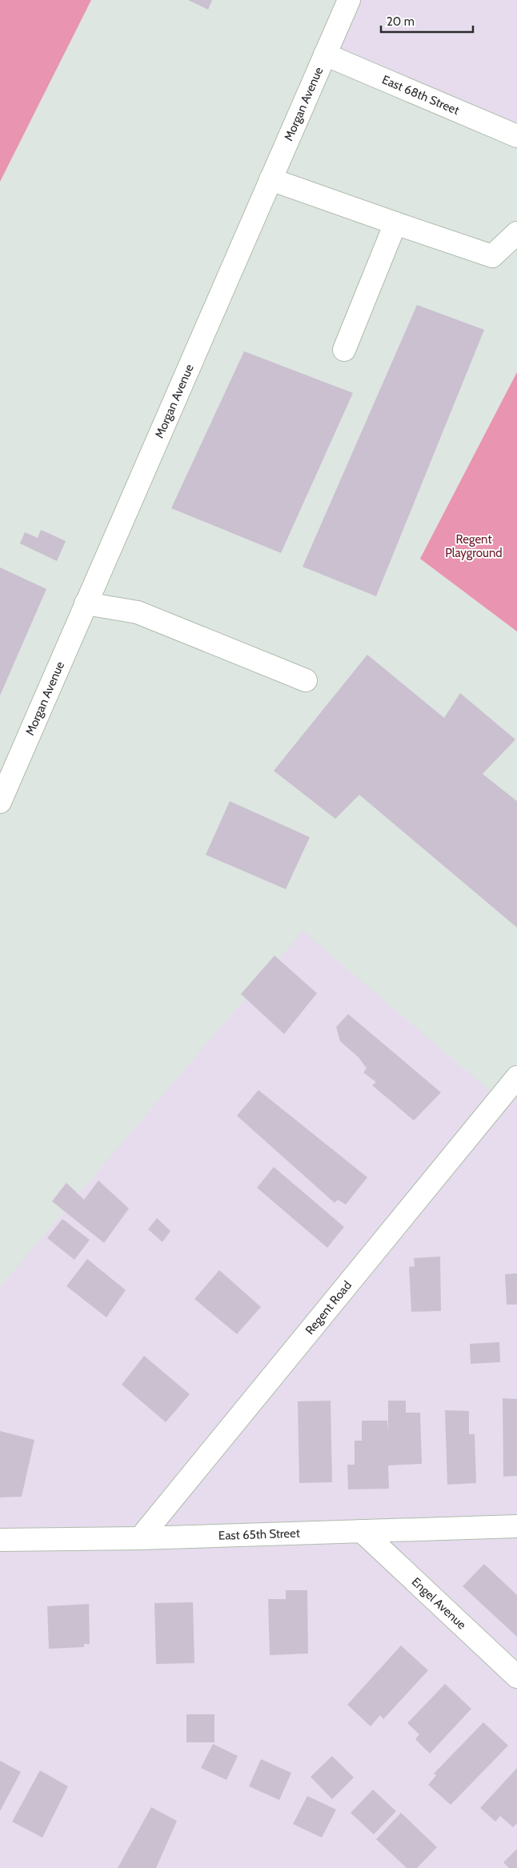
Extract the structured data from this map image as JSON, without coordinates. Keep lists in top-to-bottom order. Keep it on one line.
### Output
{"streets":{"street":["East 68th Street","Morgan Avenue","Regent Road","East 65th Street","Engel Avenue"]},"crossings":[["East 68th Street","Morgan Avenue"],["Regent Road","East 65th Street"],["East 65th Street","Engel Avenue"]],"parks":["Regent Playground"],"scale_bar":"20 m"}
